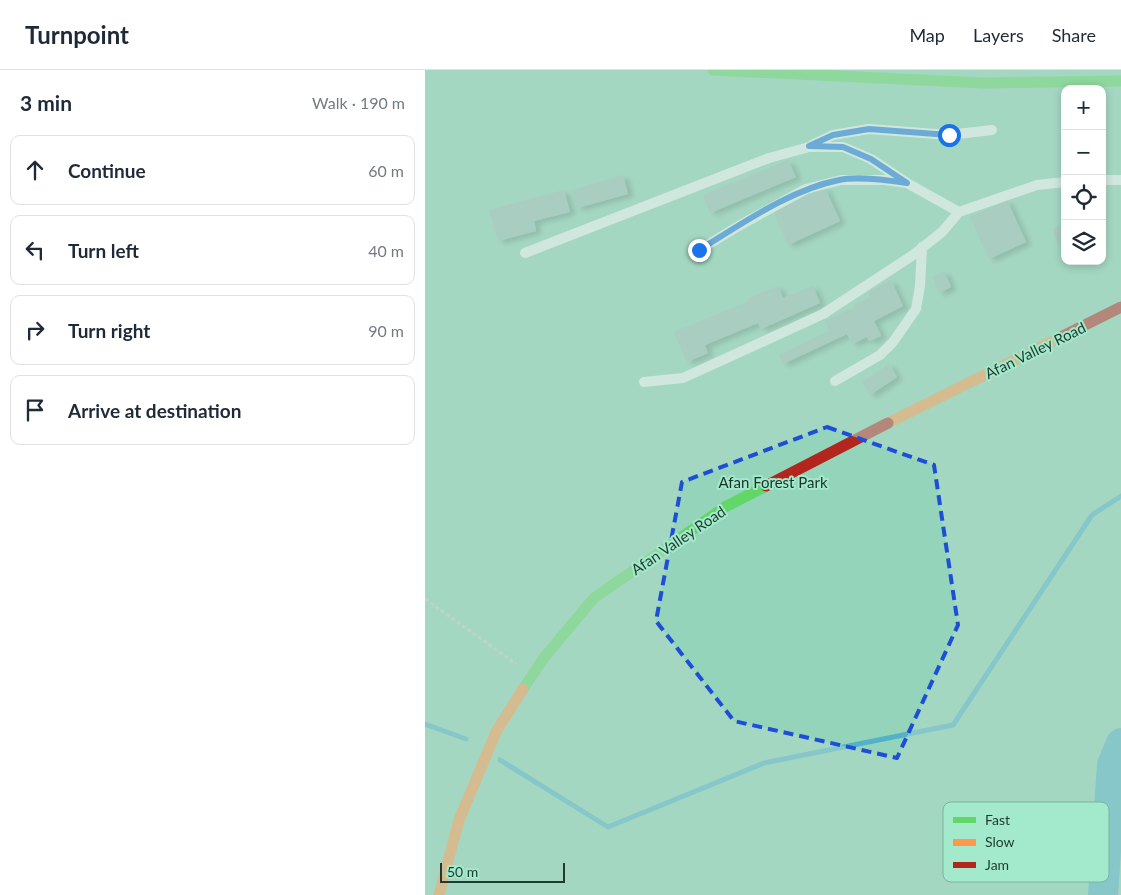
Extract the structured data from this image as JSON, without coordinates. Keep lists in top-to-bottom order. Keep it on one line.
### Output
{"streets":{"main road":["Afan Valley Road"]},"parks":["Afan Forest Park"],"legend":["Fast","Slow","Jam"],"scale_bar":"50 m","page":{"header":"Turnpoint","nav":["Map","Layers","Share"],"heading":["3 min","Walk · 190 m"],"map_buttons":["+","−"],"list":[["Continue","60 m"],["Turn left","40 m"],["Turn right","90 m"],"Arrive at destination"],"scale":"50 m"}}
